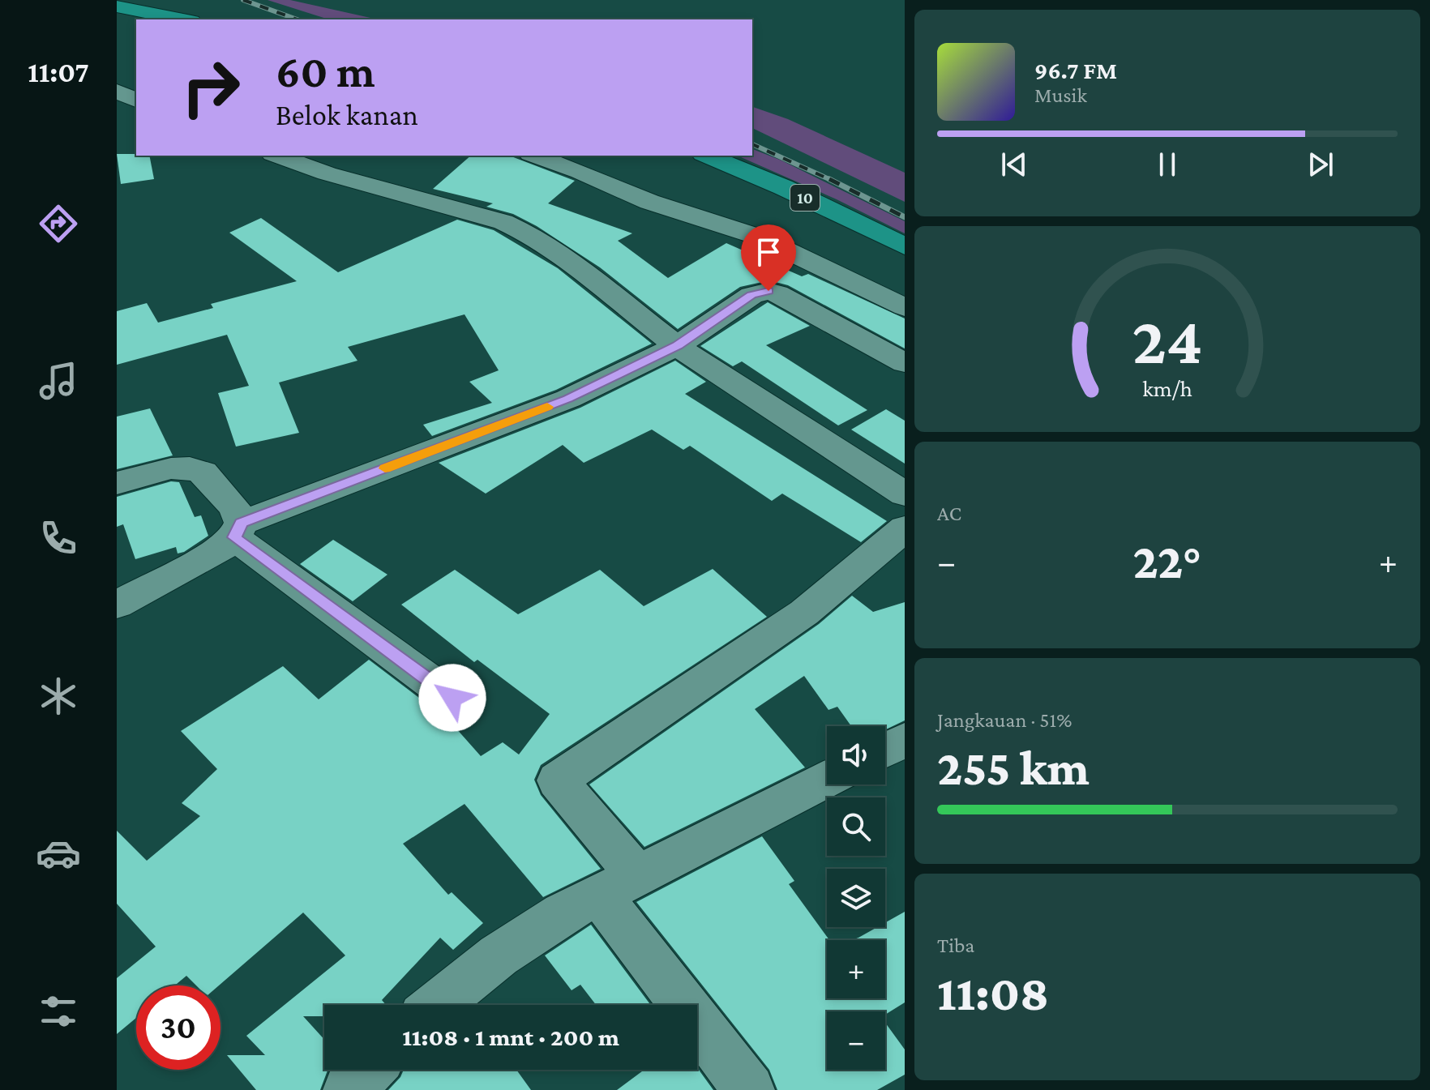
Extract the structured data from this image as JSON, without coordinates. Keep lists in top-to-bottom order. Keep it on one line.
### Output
{"streets":{"highway":["10"]},"page":{"tabs":"11:07","turn":["60 m","Belok kanan"],"song":["96.7 FM","Musik"],"tile":["AC",["Jangkauan · 51%","255 km"],["Tiba","11:08"]],"heat":["−","22°","+"],"map_buttons":["+","−"],"limit":"30","trip":"11:08 · 1 mnt · 200 m","gauge":["24","km/h"]}}
